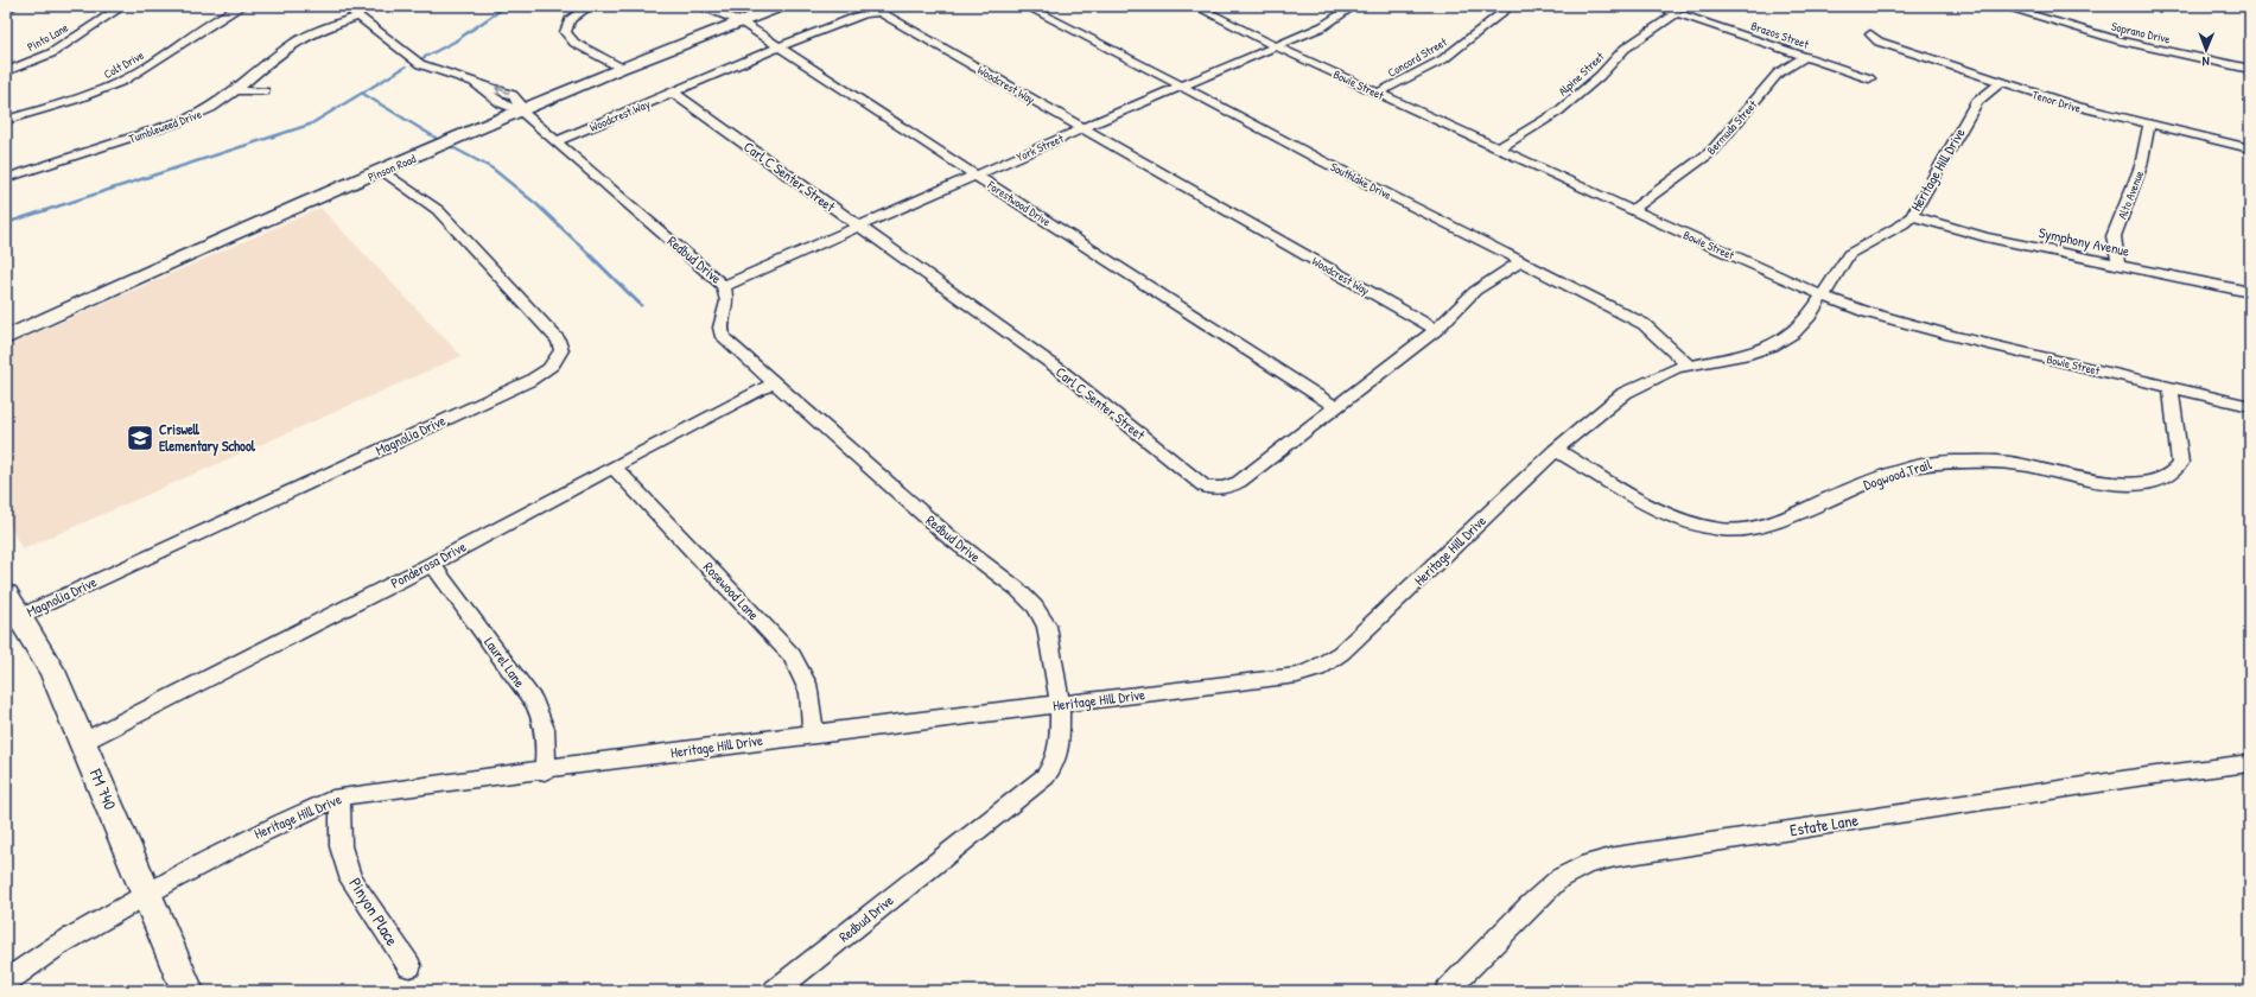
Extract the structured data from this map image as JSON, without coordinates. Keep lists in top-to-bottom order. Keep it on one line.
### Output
{"streets":{"main road":["Pinson Road","FM 740"],"street":["Soprano Drive","Brazos Street","Pinto Lane","Concord Street","Colt Drive","Alpine Street","Woodcrest Way","Bowie Street","Tenor Drive","Tumbleweed Drive","Bermuda Street","York Street","Heritage Hill Drive","Carl C Senter Street","Southlake Drive","Alto Avenue","Forestwood Drive","Symphony Avenue","Redbud Drive","Magnolia Drive","Dogwood Trail","Ponderosa Drive","Rosewood Lane","Laurel Lane","Estate Lane","Pinyon Place"]},"crossings":[["Brazos Street","Alpine Street"],["Brazos Street","Bermuda Street"],["Concord Street","Bowie Street"],["Alpine Street","Bowie Street"],["Woodcrest Way","York Street"],["Woodcrest Way","Carl C Senter Street"],["Woodcrest Way","Forestwood Drive"],["Woodcrest Way","Redbud Drive"],["Bowie Street","Bermuda Street"],["Bowie Street","York Street"],["Bowie Street","Heritage Hill Drive"],["Bowie Street","Dogwood Trail"],["Tenor Drive","Heritage Hill Drive"],["Tenor Drive","Alto Avenue"],["Tumbleweed Drive","Redbud Drive"],["York Street","Carl C Senter Street"],["York Street","Southlake Drive"],["York Street","Forestwood Drive"],["York Street","Redbud Drive"],["Pinson Road","Forestwood Drive"],["Pinson Road","Redbud Drive"],["Pinson Road","Magnolia Drive"],["Heritage Hill Drive","Southlake Drive"],["Heritage Hill Drive","Symphony Avenue"],["Heritage Hill Drive","Redbud Drive"],["Heritage Hill Drive","Dogwood Trail"],["Heritage Hill Drive","Rosewood Lane"],["Heritage Hill Drive","Laurel Lane"],["Heritage Hill Drive","FM 740"],["Heritage Hill Drive","Pinyon Place"],["Carl C Senter Street","Southlake Drive"],["Carl C Senter Street","Forestwood Drive"],["Alto Avenue","Symphony Avenue"],["Redbud Drive","Ponderosa Drive"],["Magnolia Drive","FM 740"],["Ponderosa Drive","Rosewood Lane"],["Ponderosa Drive","Laurel Lane"],["Ponderosa Drive","FM 740"]],"places":{"school or university":["Criswell Elementary School"]},"north":"bottom"}
